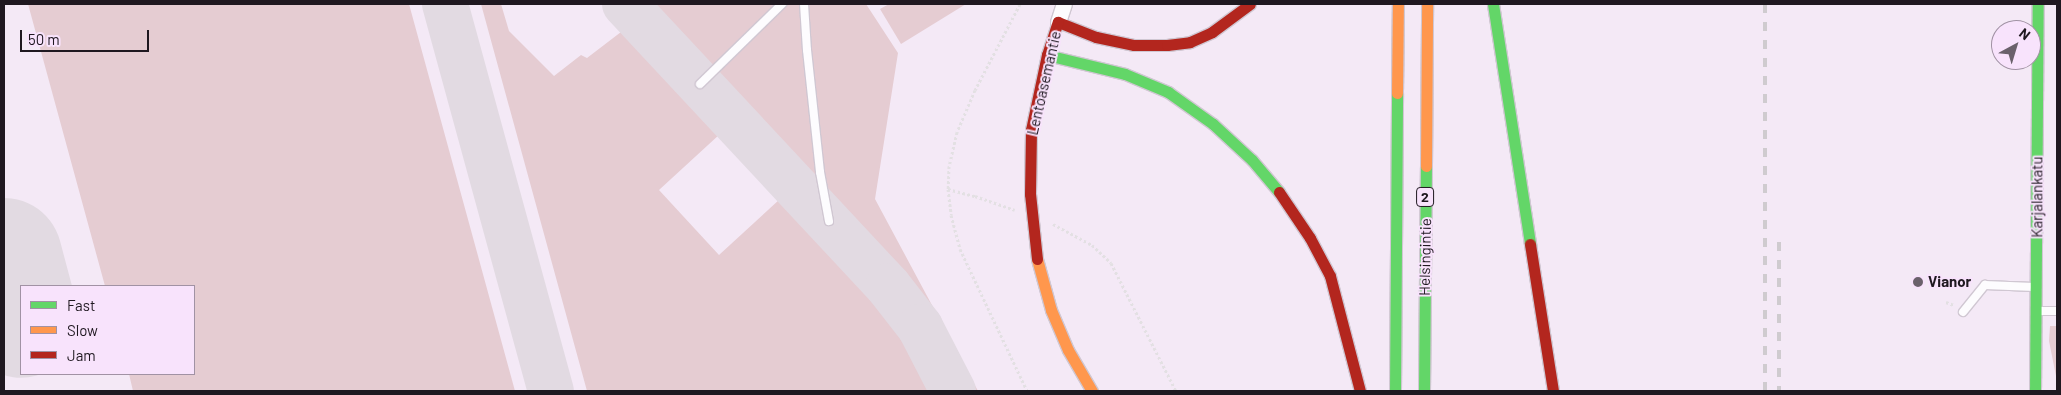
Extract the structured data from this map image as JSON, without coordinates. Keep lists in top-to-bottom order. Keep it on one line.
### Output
{"streets":{"main road":["Lentoasemantie","2","Karjalankatu","Helsingintie"]},"places":["Vianor"],"legend":["Fast","Slow","Jam"],"scale_bar":"50 m","north":"top right"}
